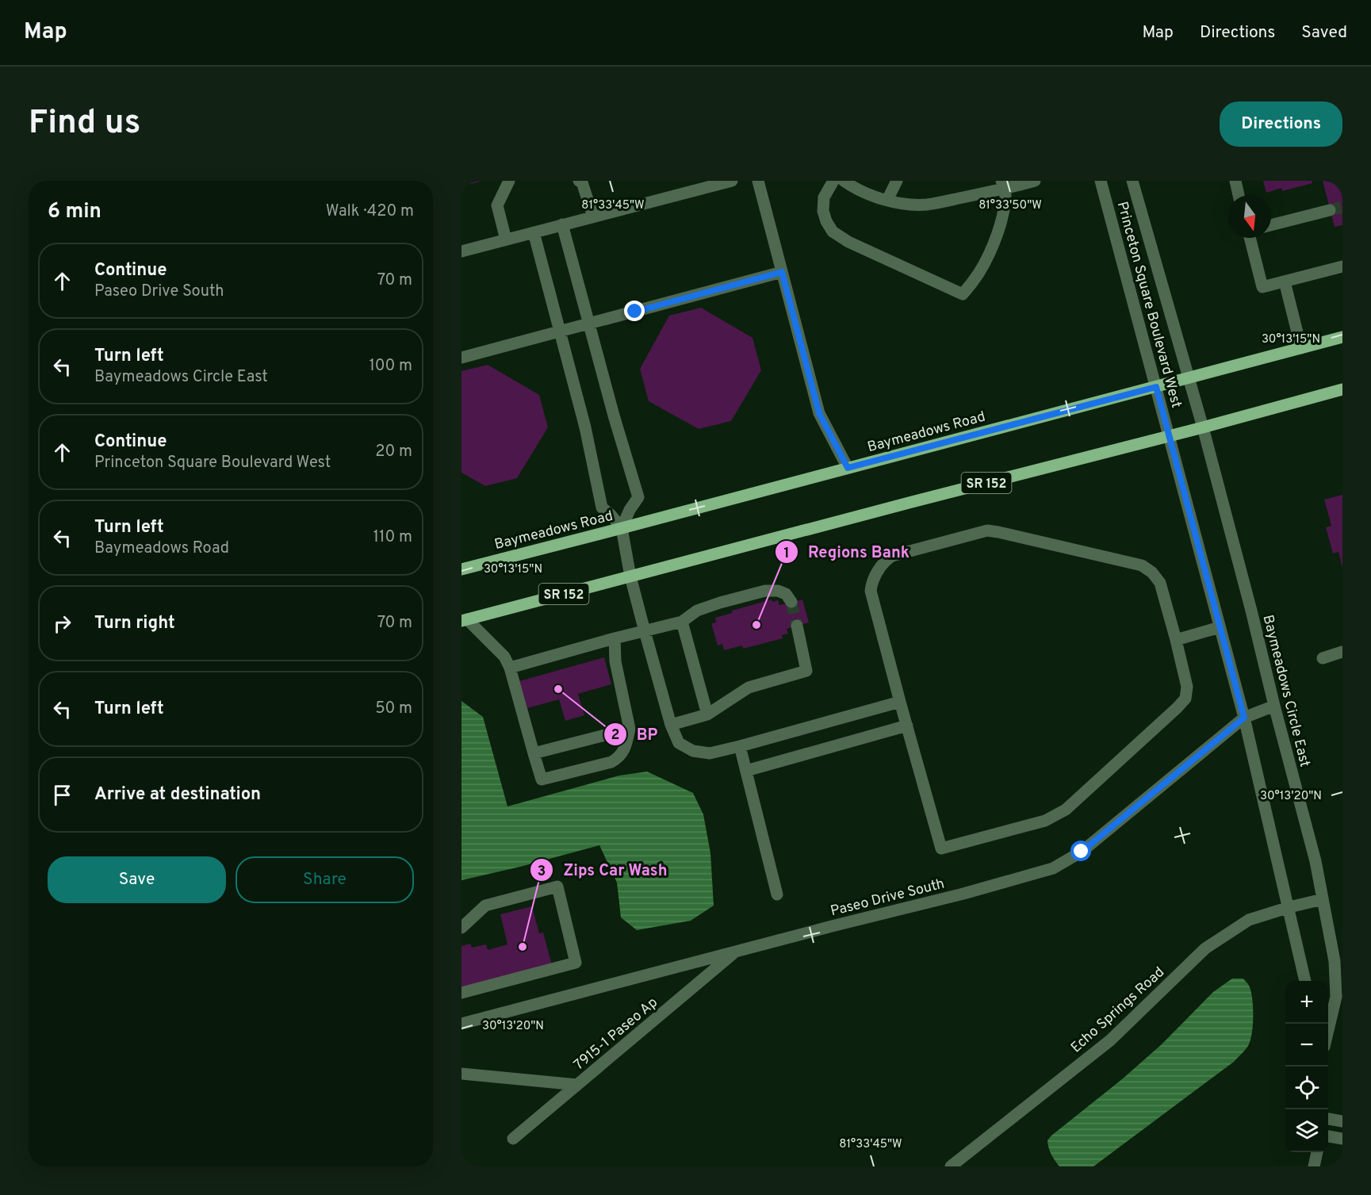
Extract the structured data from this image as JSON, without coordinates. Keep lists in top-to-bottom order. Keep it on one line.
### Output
{"streets":{"main road":["Baymeadows Road","SR 152"],"street":["Princeton Square Boulevard West","Baymeadows Circle East","Paseo Drive South","Echo Springs Road","7915-1 Paseo Ap"]},"crossings":[["Princeton Square Boulevard West","Baymeadows Road"],["Princeton Square Boulevard West","SR 152"],["Princeton Square Boulevard West","Baymeadows Circle East"],["SR 152","Baymeadows Circle East"],["Baymeadows Circle East","Paseo Drive South"],["Baymeadows Circle East","Echo Springs Road"],["Paseo Drive South","7915-1 Paseo Ap"]],"places":["Regions Bank","BP","Zips Car Wash"],"north":"bottom","page":{"header":"Map","nav":["Map","Directions","Saved"],"buttons":["Directions",["Save","Share"]],"title":"Find us","heading":["6 min","Walk · 420 m"],"list":[["Continue","Paseo Drive South","70 m"],["Turn left","Baymeadows Circle East","100 m"],["Continue","Princeton Square Boulevard West","20 m"],["Turn left","Baymeadows Road","110 m"],["Turn right","70 m"],["Turn left","50 m"],"Arrive at destination"],"map_buttons":["+","−"]},"coordinates":["81°33'45\"W","81°33'50\"W","30°13'15\"N","30°13'20\"N"]}
